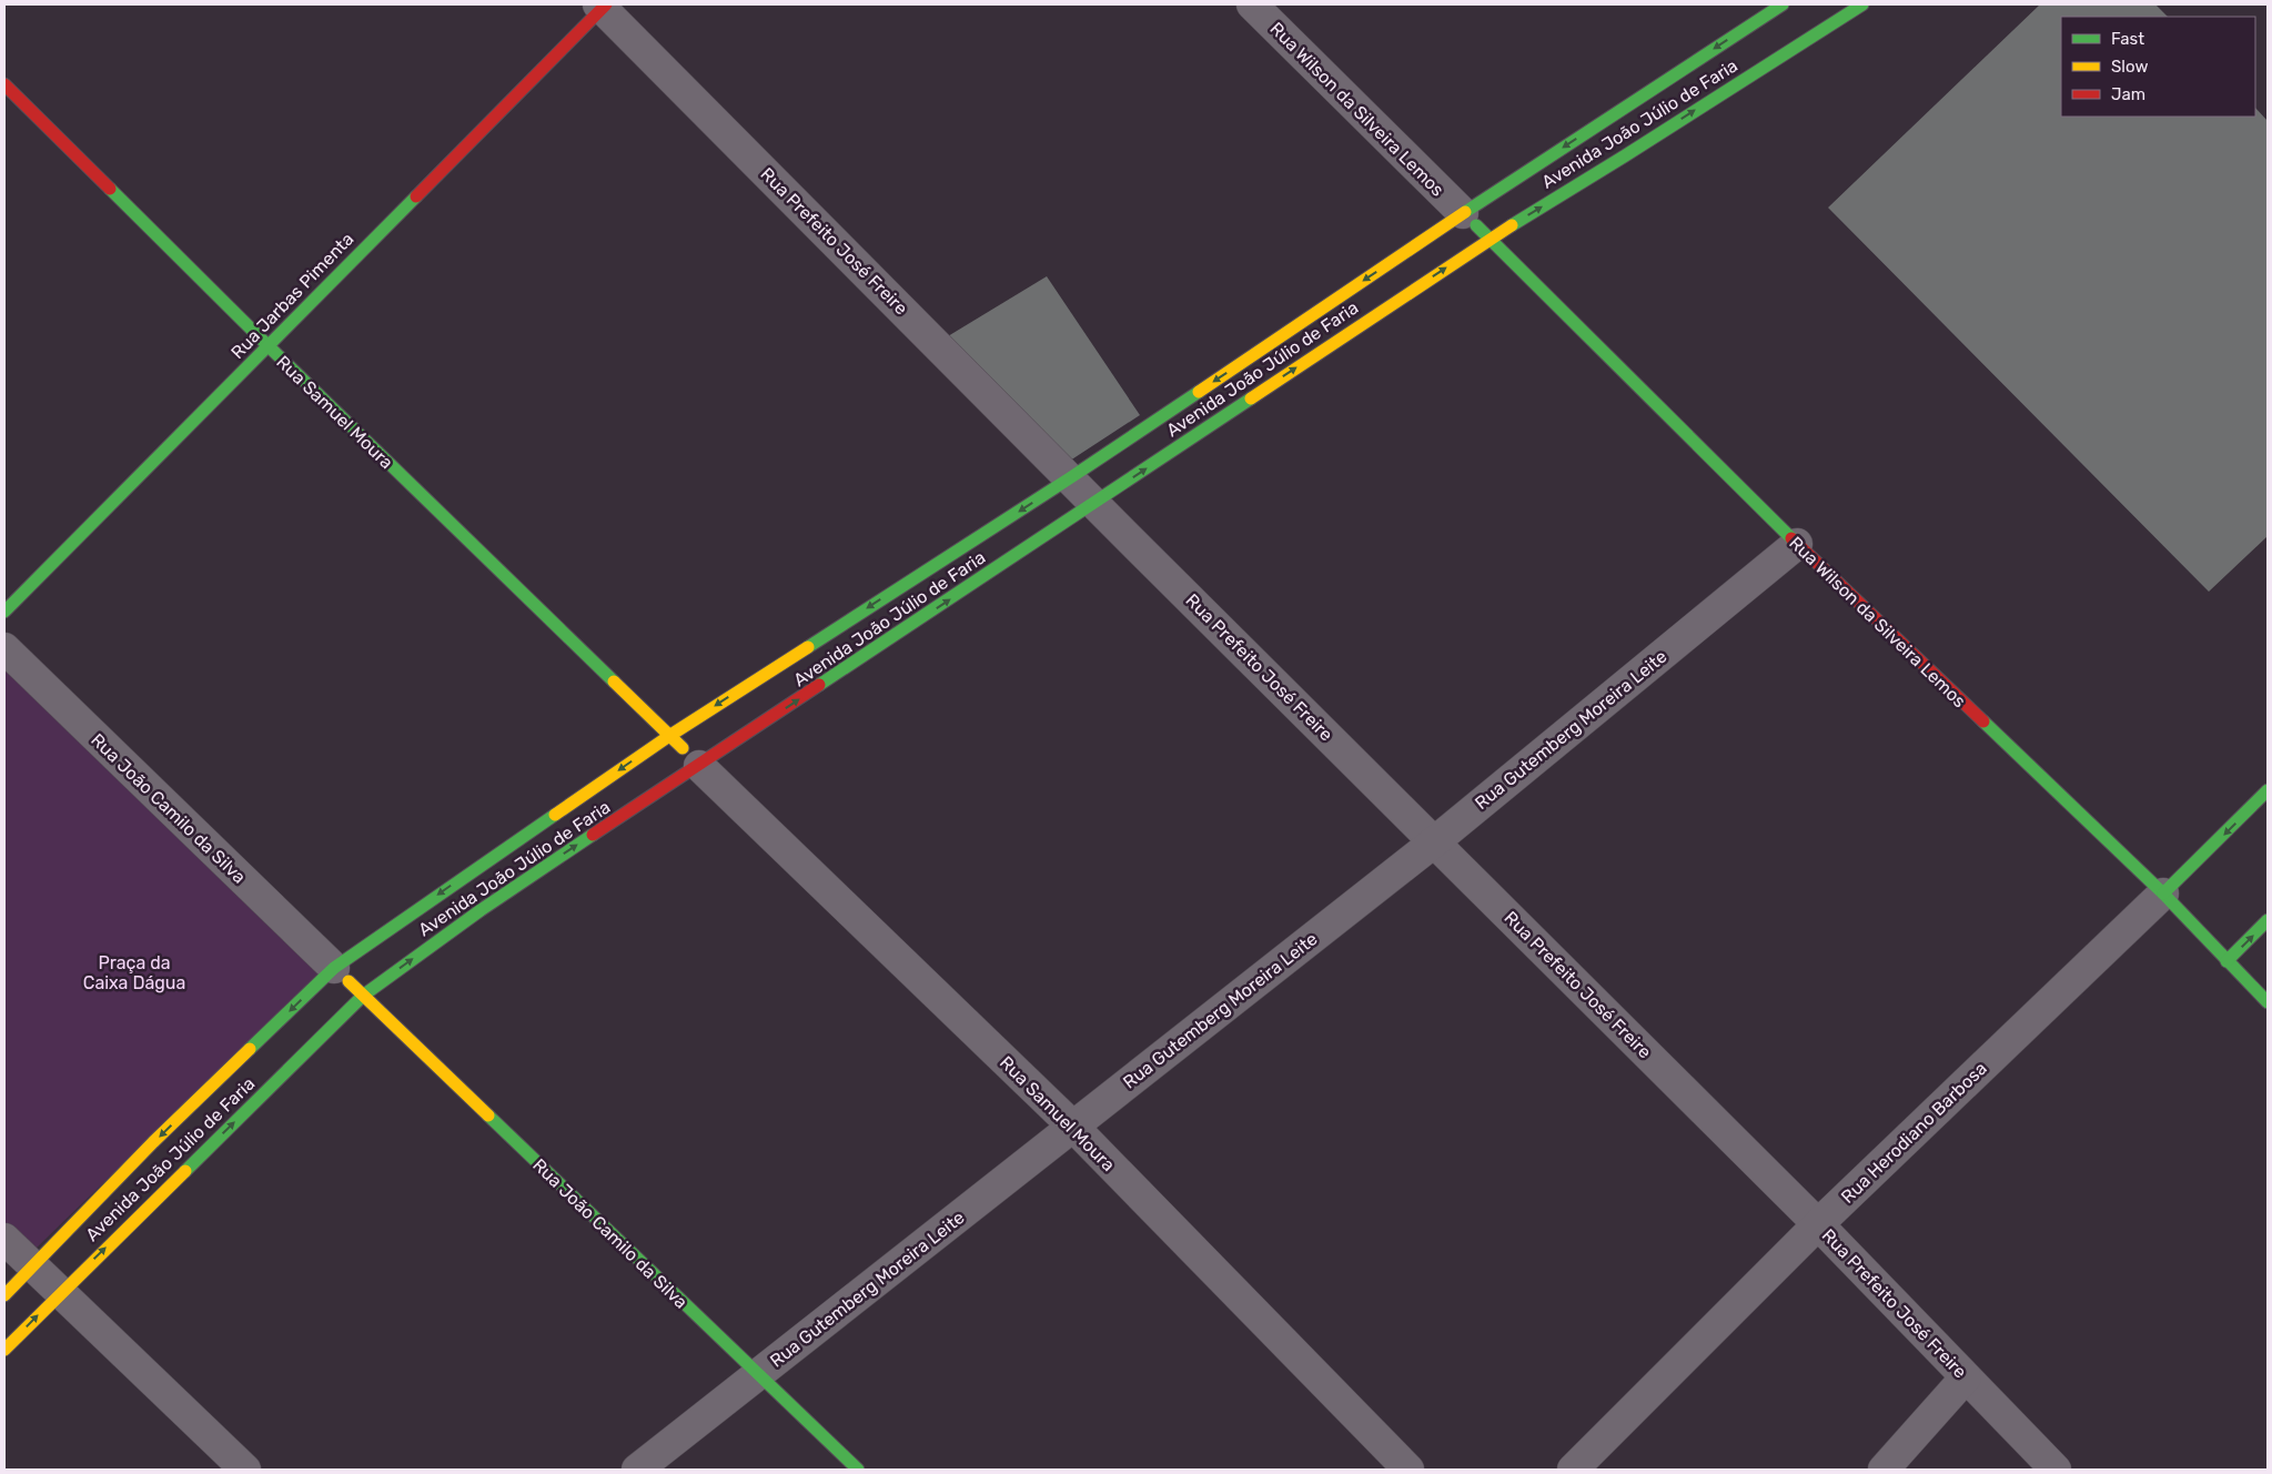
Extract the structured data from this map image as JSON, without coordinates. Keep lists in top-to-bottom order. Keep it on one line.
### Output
{"streets":{"main road":["Rua Wilson da Silveira Lemos","Avenida João Júlio de Faria","Rua Jarbas Pimenta","Rua Samuel Moura","Rua João Camilo da Silva"],"street":["Rua Prefeito José Freire","Rua Gutemberg Moreira Leite","Rua Herodiano Barbosa"]},"crossings":[["Rua Wilson da Silveira Lemos","Avenida João Júlio de Faria"],["Rua Wilson da Silveira Lemos","Rua Gutemberg Moreira Leite"],["Rua Wilson da Silveira Lemos","Rua Herodiano Barbosa"],["Avenida João Júlio de Faria","Rua Prefeito José Freire"],["Avenida João Júlio de Faria","Rua Samuel Moura"],["Avenida João Júlio de Faria","Rua João Camilo da Silva"],["Rua Prefeito José Freire","Rua Jarbas Pimenta"],["Rua Prefeito José Freire","Rua Gutemberg Moreira Leite"],["Rua Prefeito José Freire","Rua Herodiano Barbosa"],["Rua Jarbas Pimenta","Rua Samuel Moura"],["Rua Samuel Moura","Rua Gutemberg Moreira Leite"],["Rua Gutemberg Moreira Leite","Rua João Camilo da Silva"]],"parks":["Praça da Caixa Dágua"],"legend":["Fast","Slow","Jam"]}
